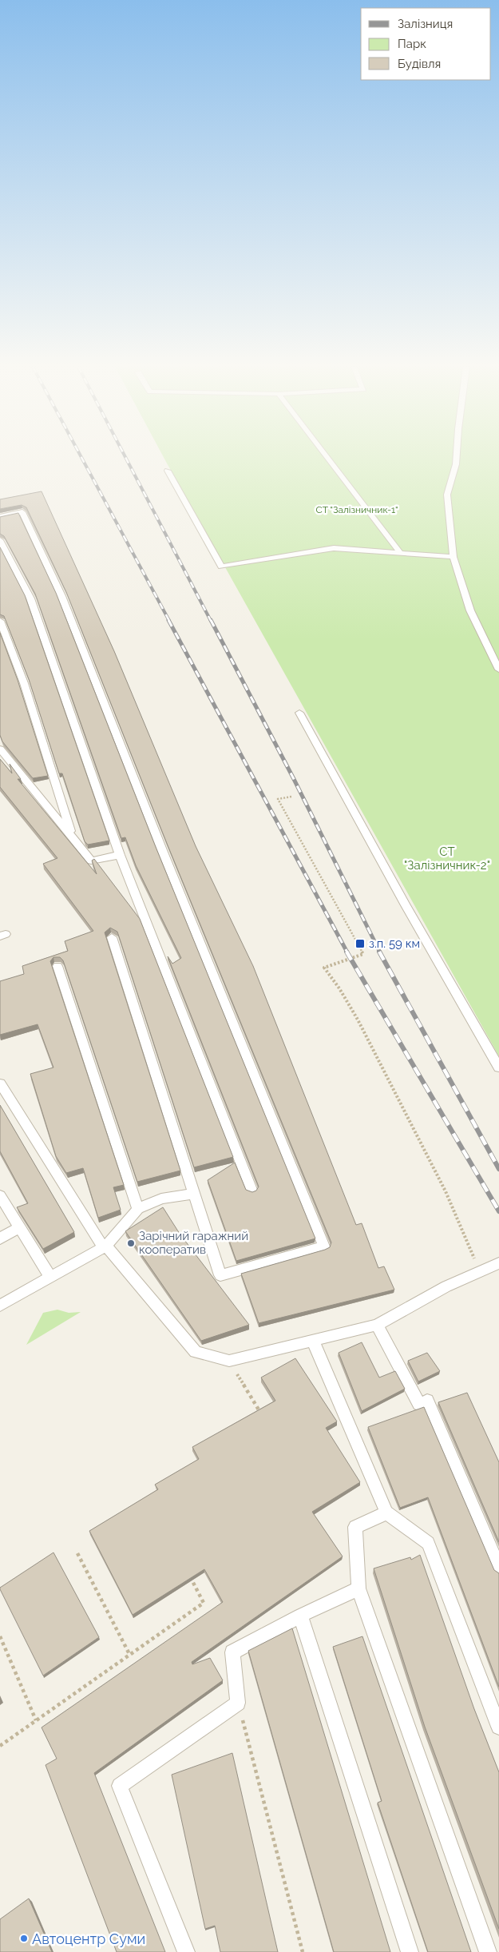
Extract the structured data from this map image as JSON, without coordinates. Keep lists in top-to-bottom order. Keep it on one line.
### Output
{"parks":["СТ \"Залізничник-1\"","СТ \"Залізничник-2\""],"places":{"transit":["з.п. 59 км"],"other":["Зарічний гаражний кооператив","Автоцентр Суми"]},"legend":["Залізниця","Парк","Будівля"]}
